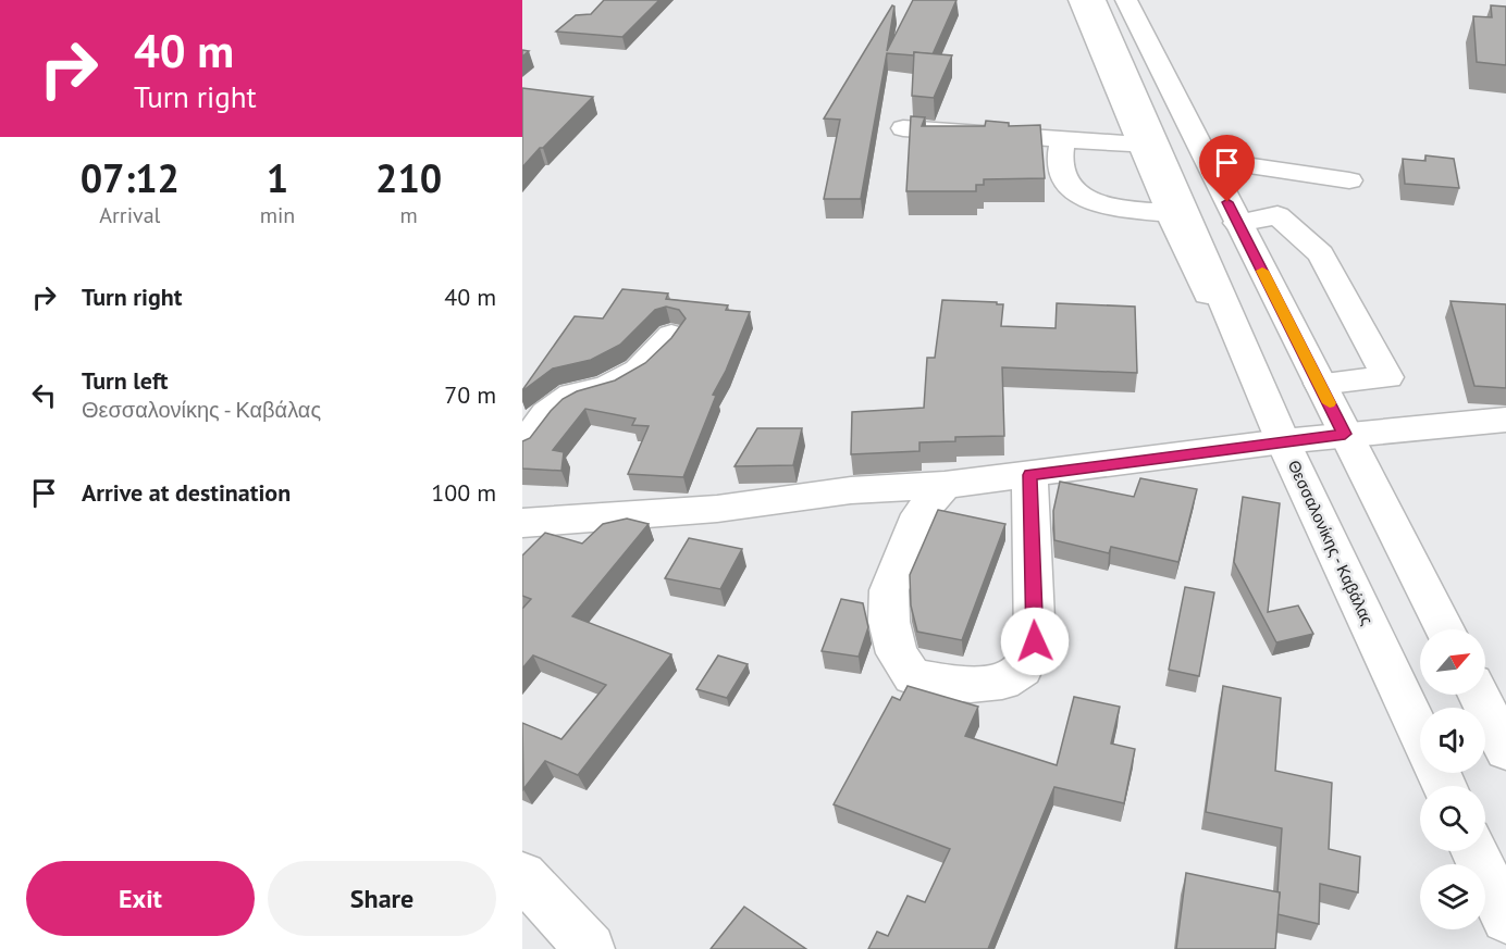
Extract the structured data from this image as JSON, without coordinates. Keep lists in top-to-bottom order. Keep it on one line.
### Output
{"streets":{"main road":["Θεσσαλονίκης - Καβάλας"]},"north":"top right","page":{"turn":["40 m","Turn right"],"eta":["07:12","Arrival","1","min","210","m"],"list":[{"name":"Turn right","value":"40 m"},{"name":"Turn left","note":"Θεσσαλονίκης - Καβάλας","value":"70 m"},{"name":"Arrive at destination","value":"100 m"}],"buttons":["Exit","Share"]}}
